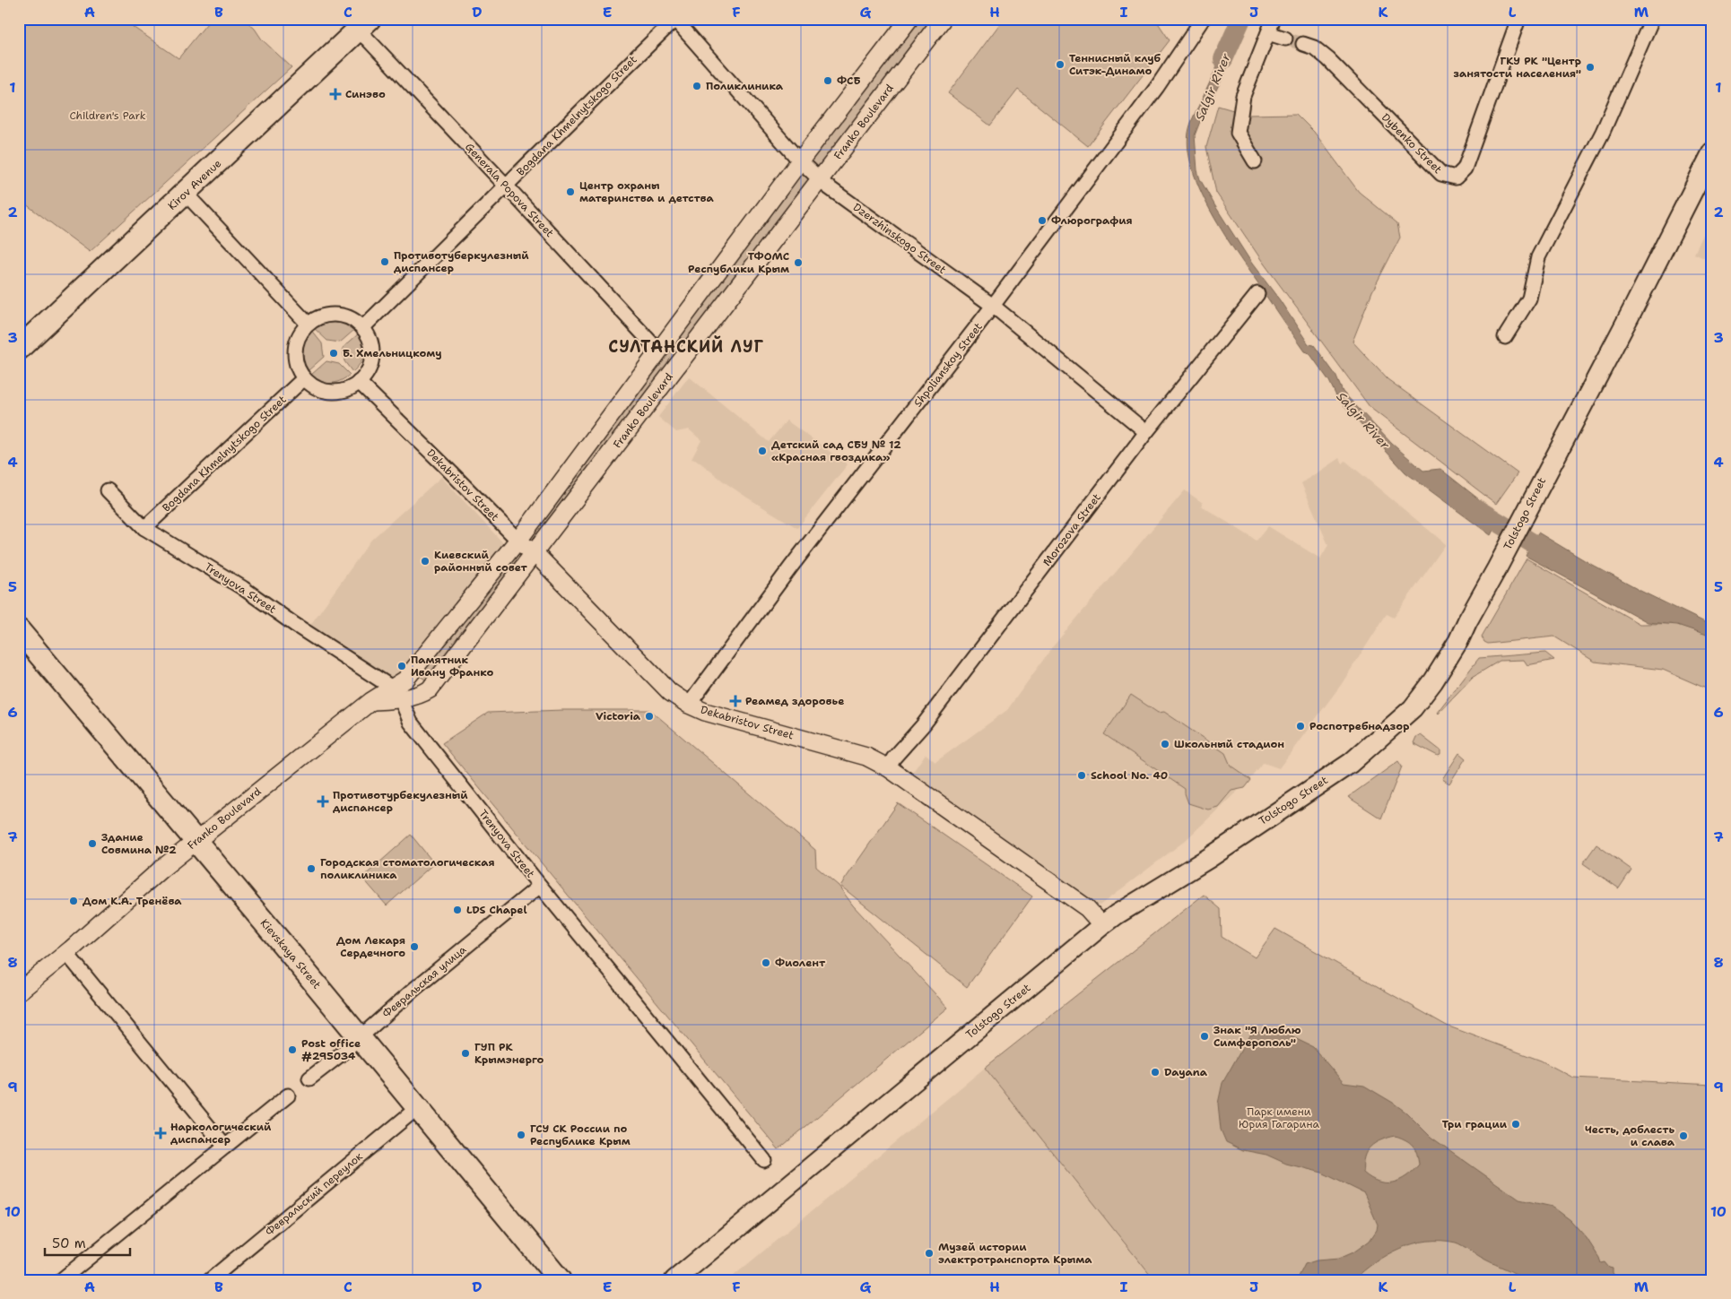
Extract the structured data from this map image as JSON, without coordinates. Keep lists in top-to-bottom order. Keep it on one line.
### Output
{"streets":{"main road":["Kirov Avenue","Tolstogo Street","Kievskaya Street"],"street":["Bogdana Khmelnytskogo Street","Franko Boulevard","Dybenko Street","Generala Popova Street","Dzerzhinskogo Street","Shpolianskoy Street","Dekabristov Street","Morozova Street","Trenyova Street","Февральская улица","Февральский переулок"]},"crossings":[["Bogdana Khmelnytskogo Street","Generala Popova Street"],["Bogdana Khmelnytskogo Street","Dzerzhinskogo Street"],["Bogdana Khmelnytskogo Street","Dekabristov Street"],["Bogdana Khmelnytskogo Street","Trenyova Street"],["Franko Boulevard","Generala Popova Street"],["Franko Boulevard","Dzerzhinskogo Street"],["Franko Boulevard","Dekabristov Street"],["Franko Boulevard","Trenyova Street"],["Franko Boulevard","Kievskaya Street"],["Kirov Avenue","Generala Popova Street"],["Dzerzhinskogo Street","Shpolianskoy Street"],["Dzerzhinskogo Street","Morozova Street"],["Shpolianskoy Street","Dekabristov Street"],["Dekabristov Street","Tolstogo Street"],["Dekabristov Street","Morozova Street"],["Trenyova Street","Февральская улица"],["Kievskaya Street","Февральская улица"],["Kievskaya Street","Февральский переулок"]],"districts":["СУЛТАНСКИЙ ЛУГ"],"water":["Salgir River"],"parks":["Children's Park","Парк имени Юрия Гагарина"],"places":{"other":["Теннисный клуб Ситэк-Динамо","ГКУ РК \"Центр занятости населения\"","ФСБ","Поликлиника","Центр охраны материнства и детства","Флюрография","Противотуберкулезный диспансер","ТФОМС Республики Крым","Б. Хмельницкому","Детский сад СБУ № 12 «Красная гвоздика»","Киевский районный совет","Памятник Ивану Франко","Victoria","Роспотребнадзор","Школьный стадион","School No. 40","Здание Совмина №2","Городская стоматологическая поликлиника","Дом К.А. Тренёва","LDS Chapel","Дом Лекаря Сердечного","Фиолент","Знак \"Я Люблю Симферополь\"","Post office #295034","ГУП РК Крымэнерго","Dayana","Три грации","ГСУ СК России по Республике Крым","Честь, доблесть и слава","Музей истории электротранспорта Крыма"],"health":["Синэво","Реамед здоровье","Противотурбекулезный диспансер","Наркологический диспансер"]},"scale_bar":"50 m","grid":{"columns":["A","B","C","D","E","F","G","H","I","J","K","L","M"],"rows":["1","2","3","4","5","6","7","8","9","10"]}}
